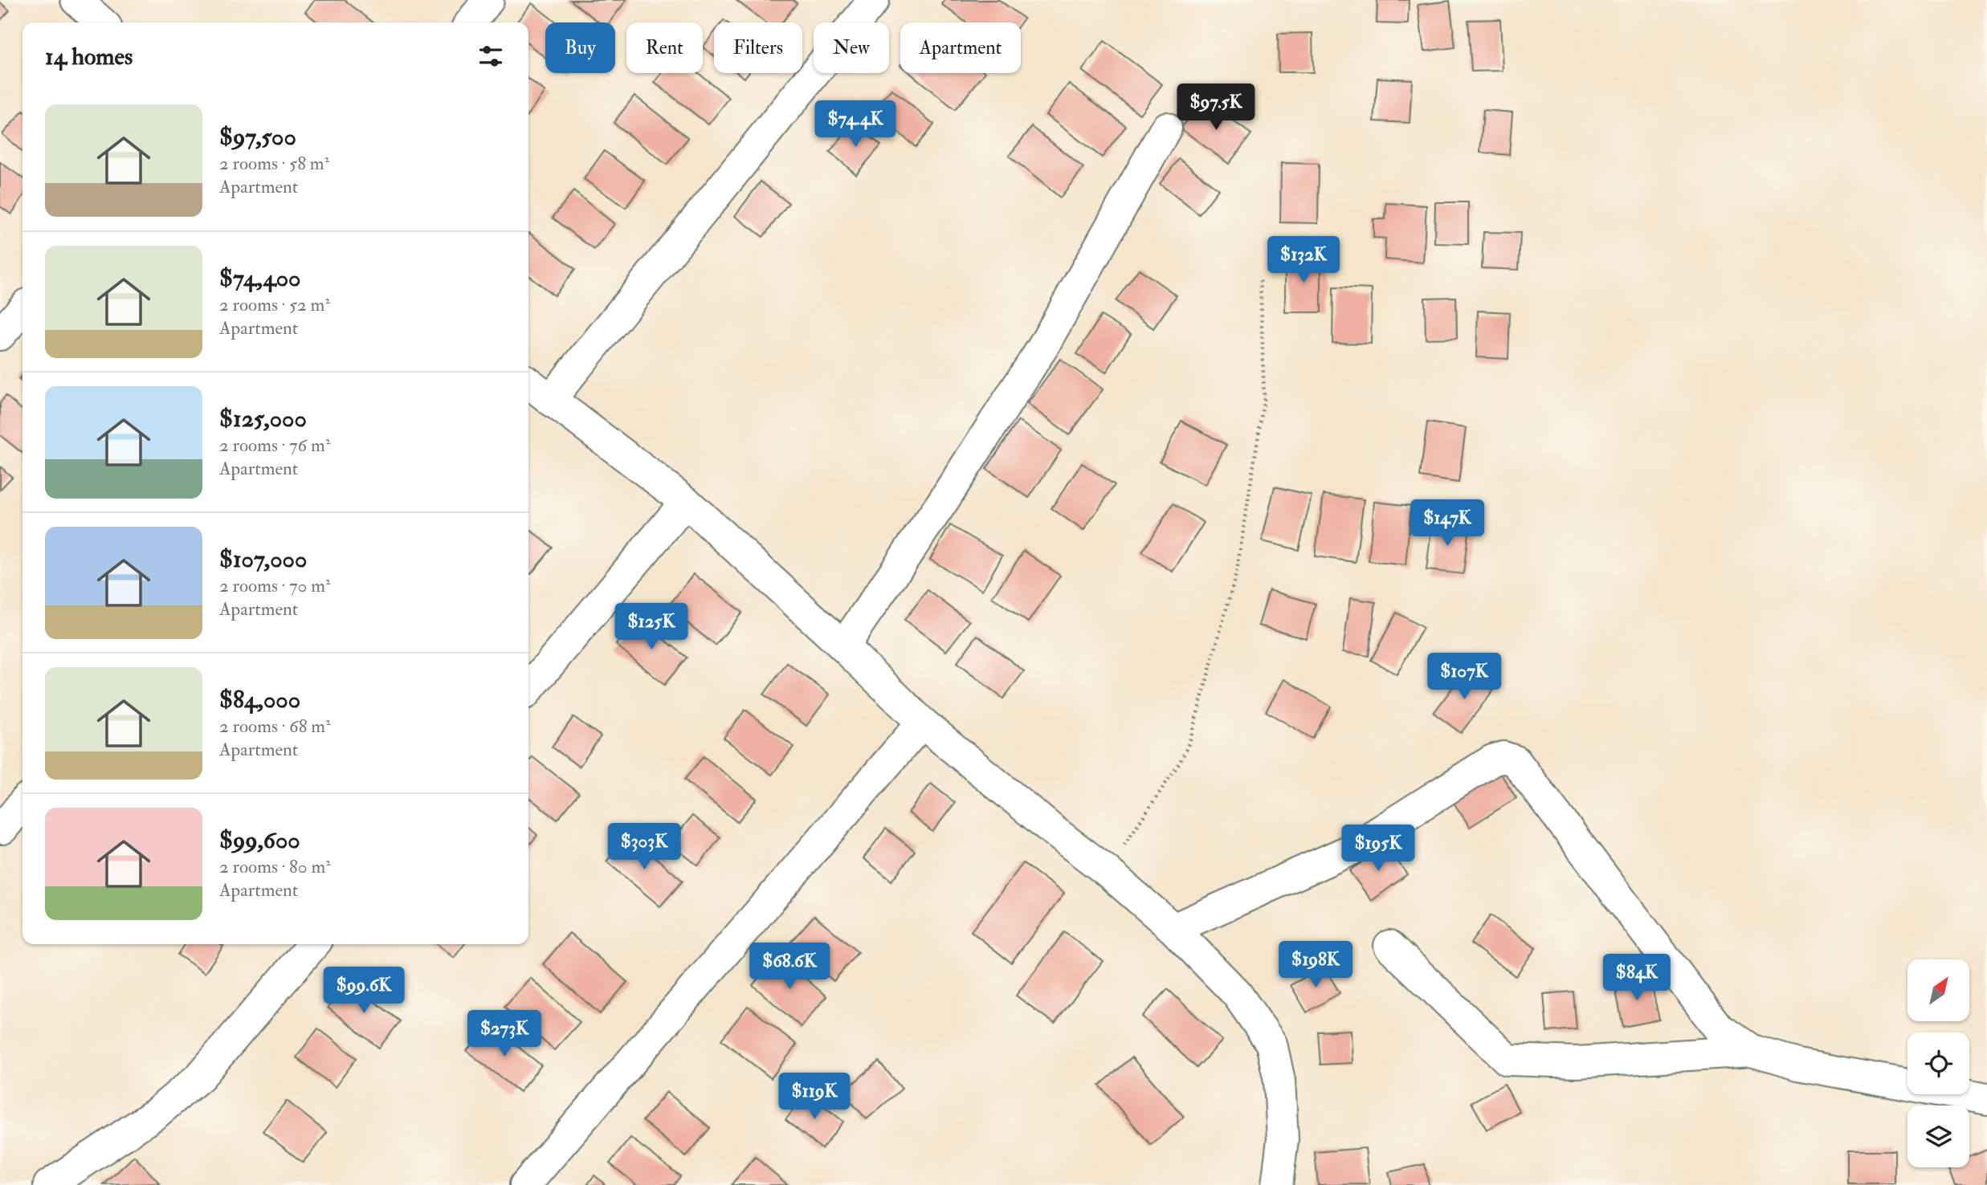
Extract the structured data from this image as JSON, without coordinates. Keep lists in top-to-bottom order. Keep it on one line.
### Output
{"north":"top right","page":{"chip":["Buy","Rent","Filters","New","Apartment"],"heading":"14 homes","price":["$97.5K","$74.4K","$132K","$147K","$125K","$107K","$303K","$195K","$198K","$68.6K","$84K","$99.6K","$273K","$119K"],"list":[{"name":"$97,500","note":"2 rooms · 58 m² · Apartment"},{"name":"$74,400","note":"2 rooms · 52 m² · Apartment"},{"name":"$125,000","note":"2 rooms · 76 m² · Apartment"},{"name":"$107,000","note":"2 rooms · 70 m² · Apartment"},{"name":"$84,000","note":"2 rooms · 68 m² · Apartment"},{"name":"$99,600","note":"2 rooms · 80 m² · Apartment"}]}}
